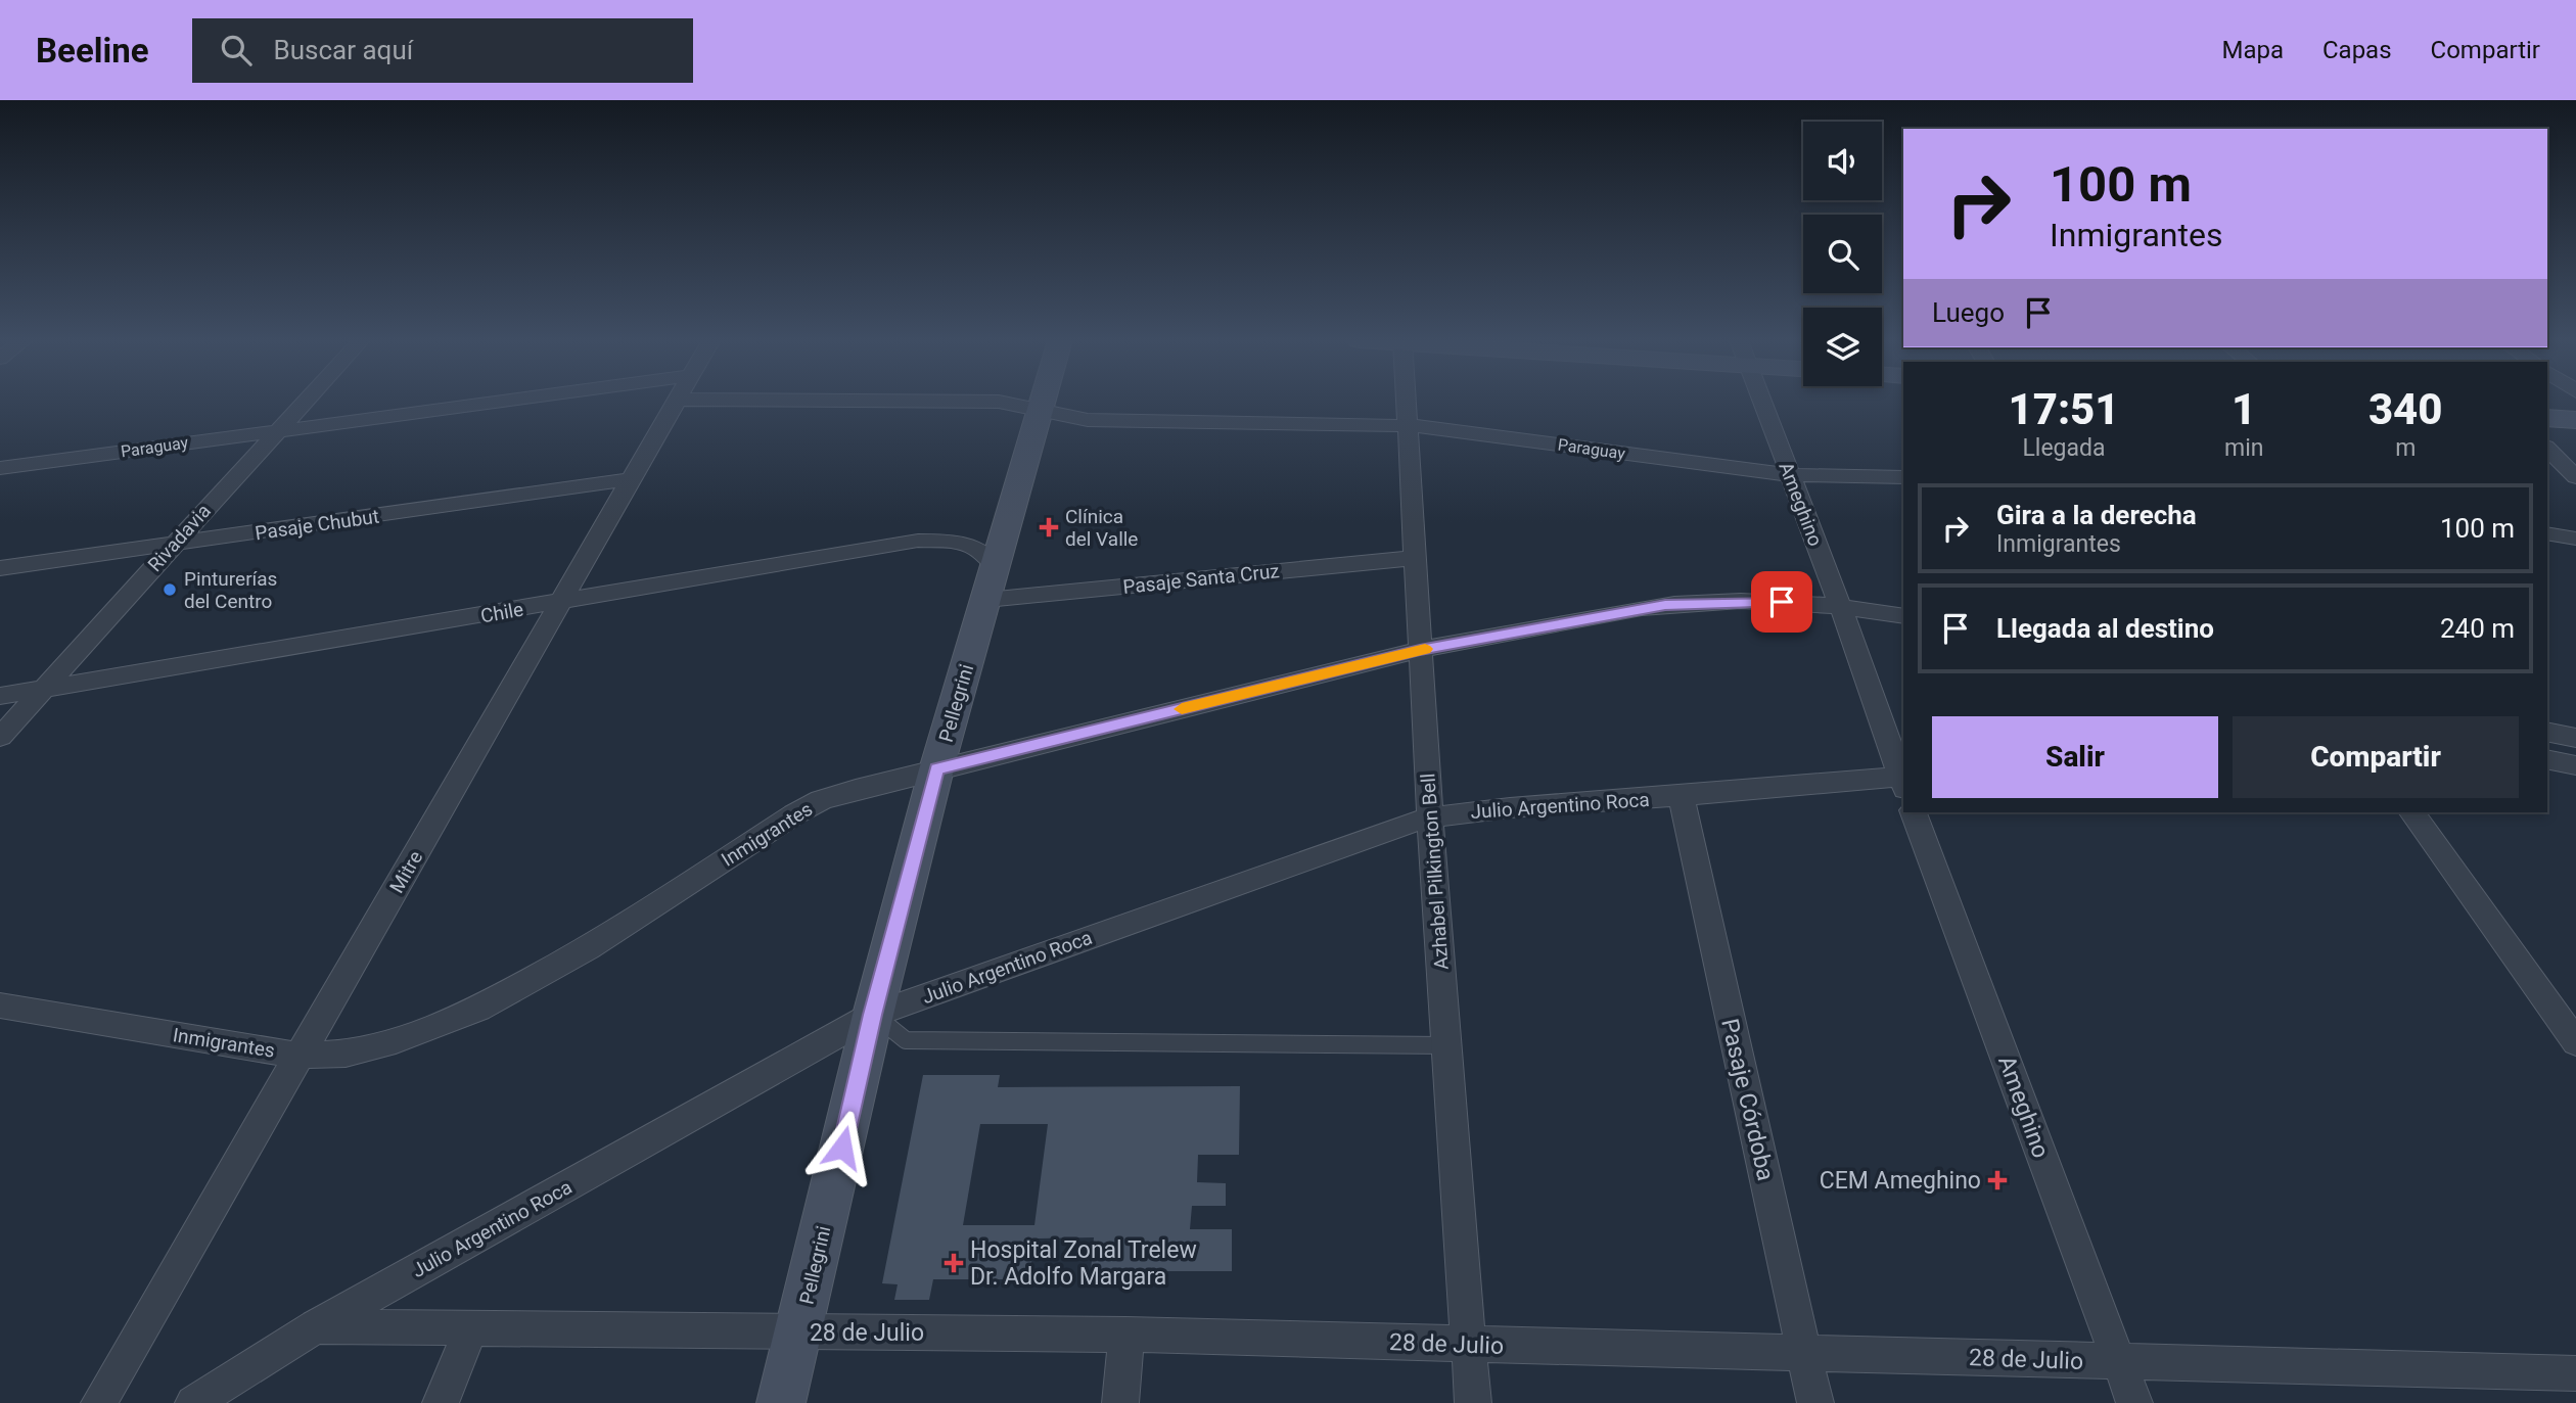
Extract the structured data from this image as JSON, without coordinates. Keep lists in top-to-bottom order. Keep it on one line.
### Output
{"streets":{"street":["Paraguay","Ameghino","Pasaje Chubut","Rivadavia","Pasaje Santa Cruz","Chile","Pellegrini","Julio Argentino Roca","Inmigrantes","Mitre","Azhabel Pilkington Bell","Pasaje Córdoba","28 de Julio"]},"crossings":[["Paraguay","Ameghino"],["Paraguay","Rivadavia"],["Paraguay","Pellegrini"],["Paraguay","Azhabel Pilkington Bell"],["Ameghino","Julio Argentino Roca"],["Ameghino","Inmigrantes"],["Ameghino","28 de Julio"],["Pasaje Chubut","Rivadavia"],["Pasaje Chubut","Mitre"],["Rivadavia","Chile"],["Pasaje Santa Cruz","Chile"],["Pasaje Santa Cruz","Pellegrini"],["Pasaje Santa Cruz","Azhabel Pilkington Bell"],["Chile","Pellegrini"],["Chile","Mitre"],["Pellegrini","Julio Argentino Roca"],["Pellegrini","Inmigrantes"],["Pellegrini","28 de Julio"],["Julio Argentino Roca","Azhabel Pilkington Bell"],["Julio Argentino Roca","Pasaje Córdoba"],["Julio Argentino Roca","28 de Julio"],["Inmigrantes","Mitre"],["Inmigrantes","Azhabel Pilkington Bell"],["Azhabel Pilkington Bell","28 de Julio"],["Pasaje Córdoba","28 de Julio"]],"places":{"health":["Clínica del Valle","CEM Ameghino","Hospital Zonal Trelew Dr. Adolfo Margara"],"other":["Pinturerías del Centro"]},"page":{"header":"Beeline","search":"Buscar aquí","nav":["Mapa","Capas","Compartir"],"turn":["100 m","Inmigrantes"],"then":"Luego","eta":["17:51","Llegada","1","min","340","m"],"list":[{"name":"Gira a la derecha","note":"Inmigrantes","value":"100 m"},{"name":"Llegada al destino","value":"240 m"}],"buttons":["Salir","Compartir"]}}
